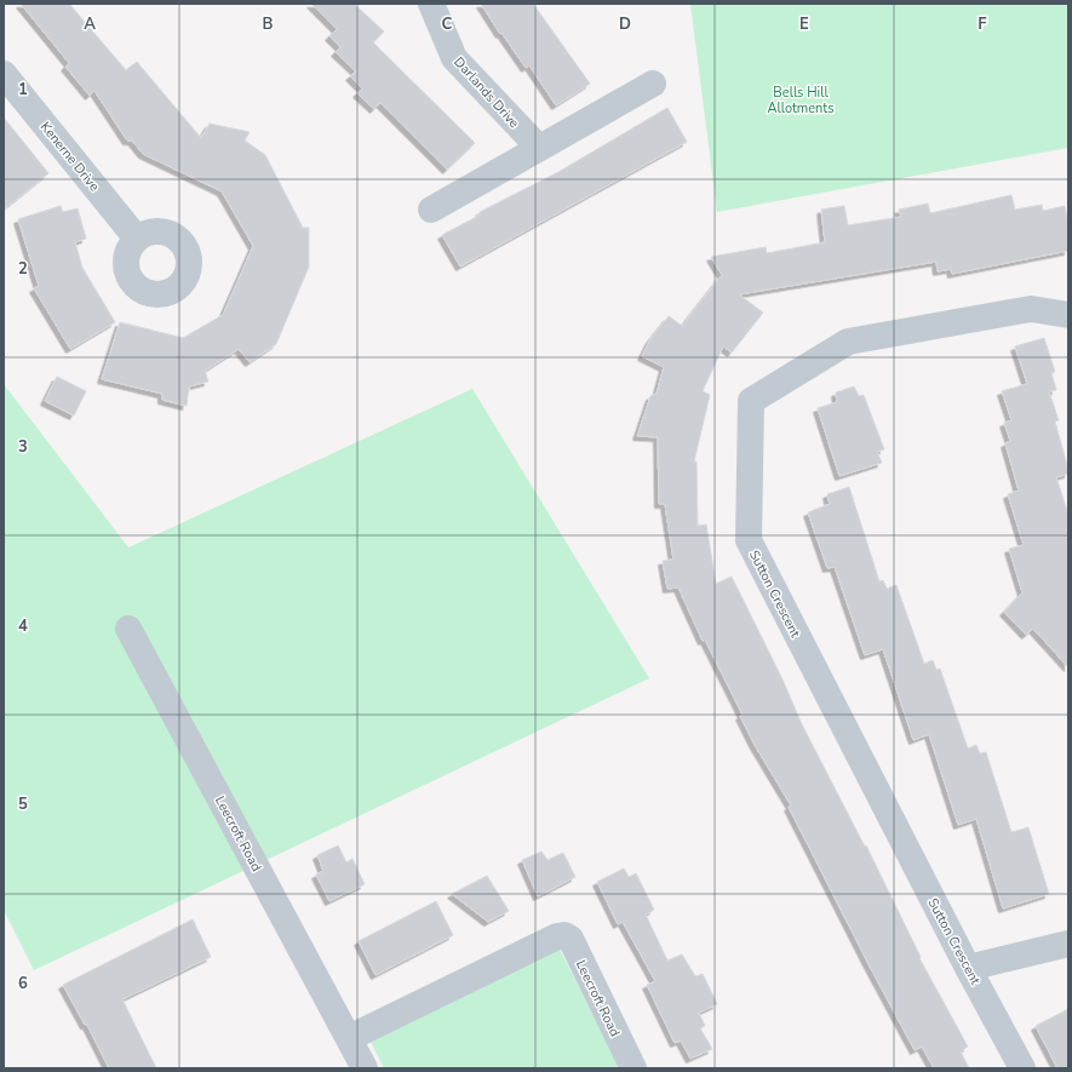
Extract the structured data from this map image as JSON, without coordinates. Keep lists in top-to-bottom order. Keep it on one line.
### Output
{"streets":{"street":["Darlands Drive","Kenerne Drive","Sutton Crescent","Leecroft Road"]},"parks":["Bells Hill Allotments"],"grid":{"columns":["A","B","C","D","E","F"],"rows":["1","2","3","4","5","6"]}}
